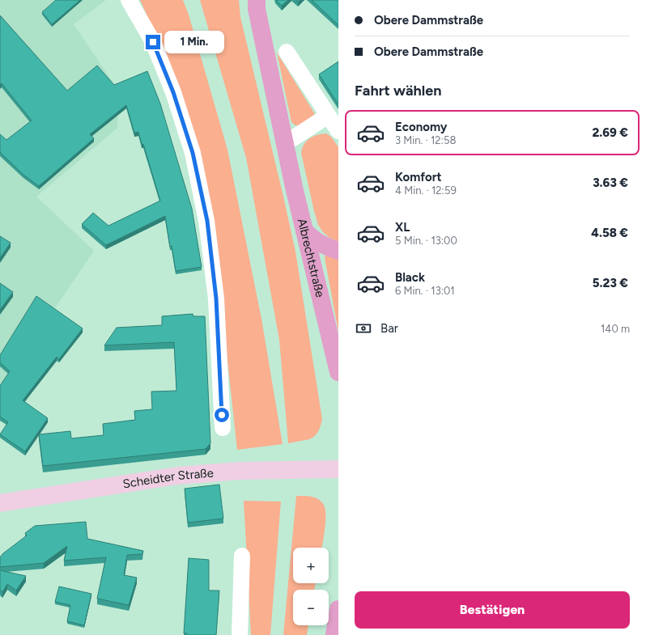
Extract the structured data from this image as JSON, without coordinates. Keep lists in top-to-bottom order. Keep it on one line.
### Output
{"streets":{"main road":["Albrechtstraße"],"street":["Scheidter Straße"]},"page":{"banner":["Obere Dammstraße","Obere Dammstraße"],"bubble":"1 Min.","heading":"Fahrt wählen","list":[{"name":"Economy","note":"3 Min. · 12:58","value":"2.69 €"},{"name":"Komfort","note":"4 Min. · 12:59","value":"3.63 €"},{"name":"XL","note":"5 Min. · 13:00","value":"4.58 €"},{"name":"Black","note":"6 Min. · 13:01","value":"5.23 €"}],"pay":["Bar","140 m"],"map_buttons":["+","−"],"buttons":"Bestätigen"}}
